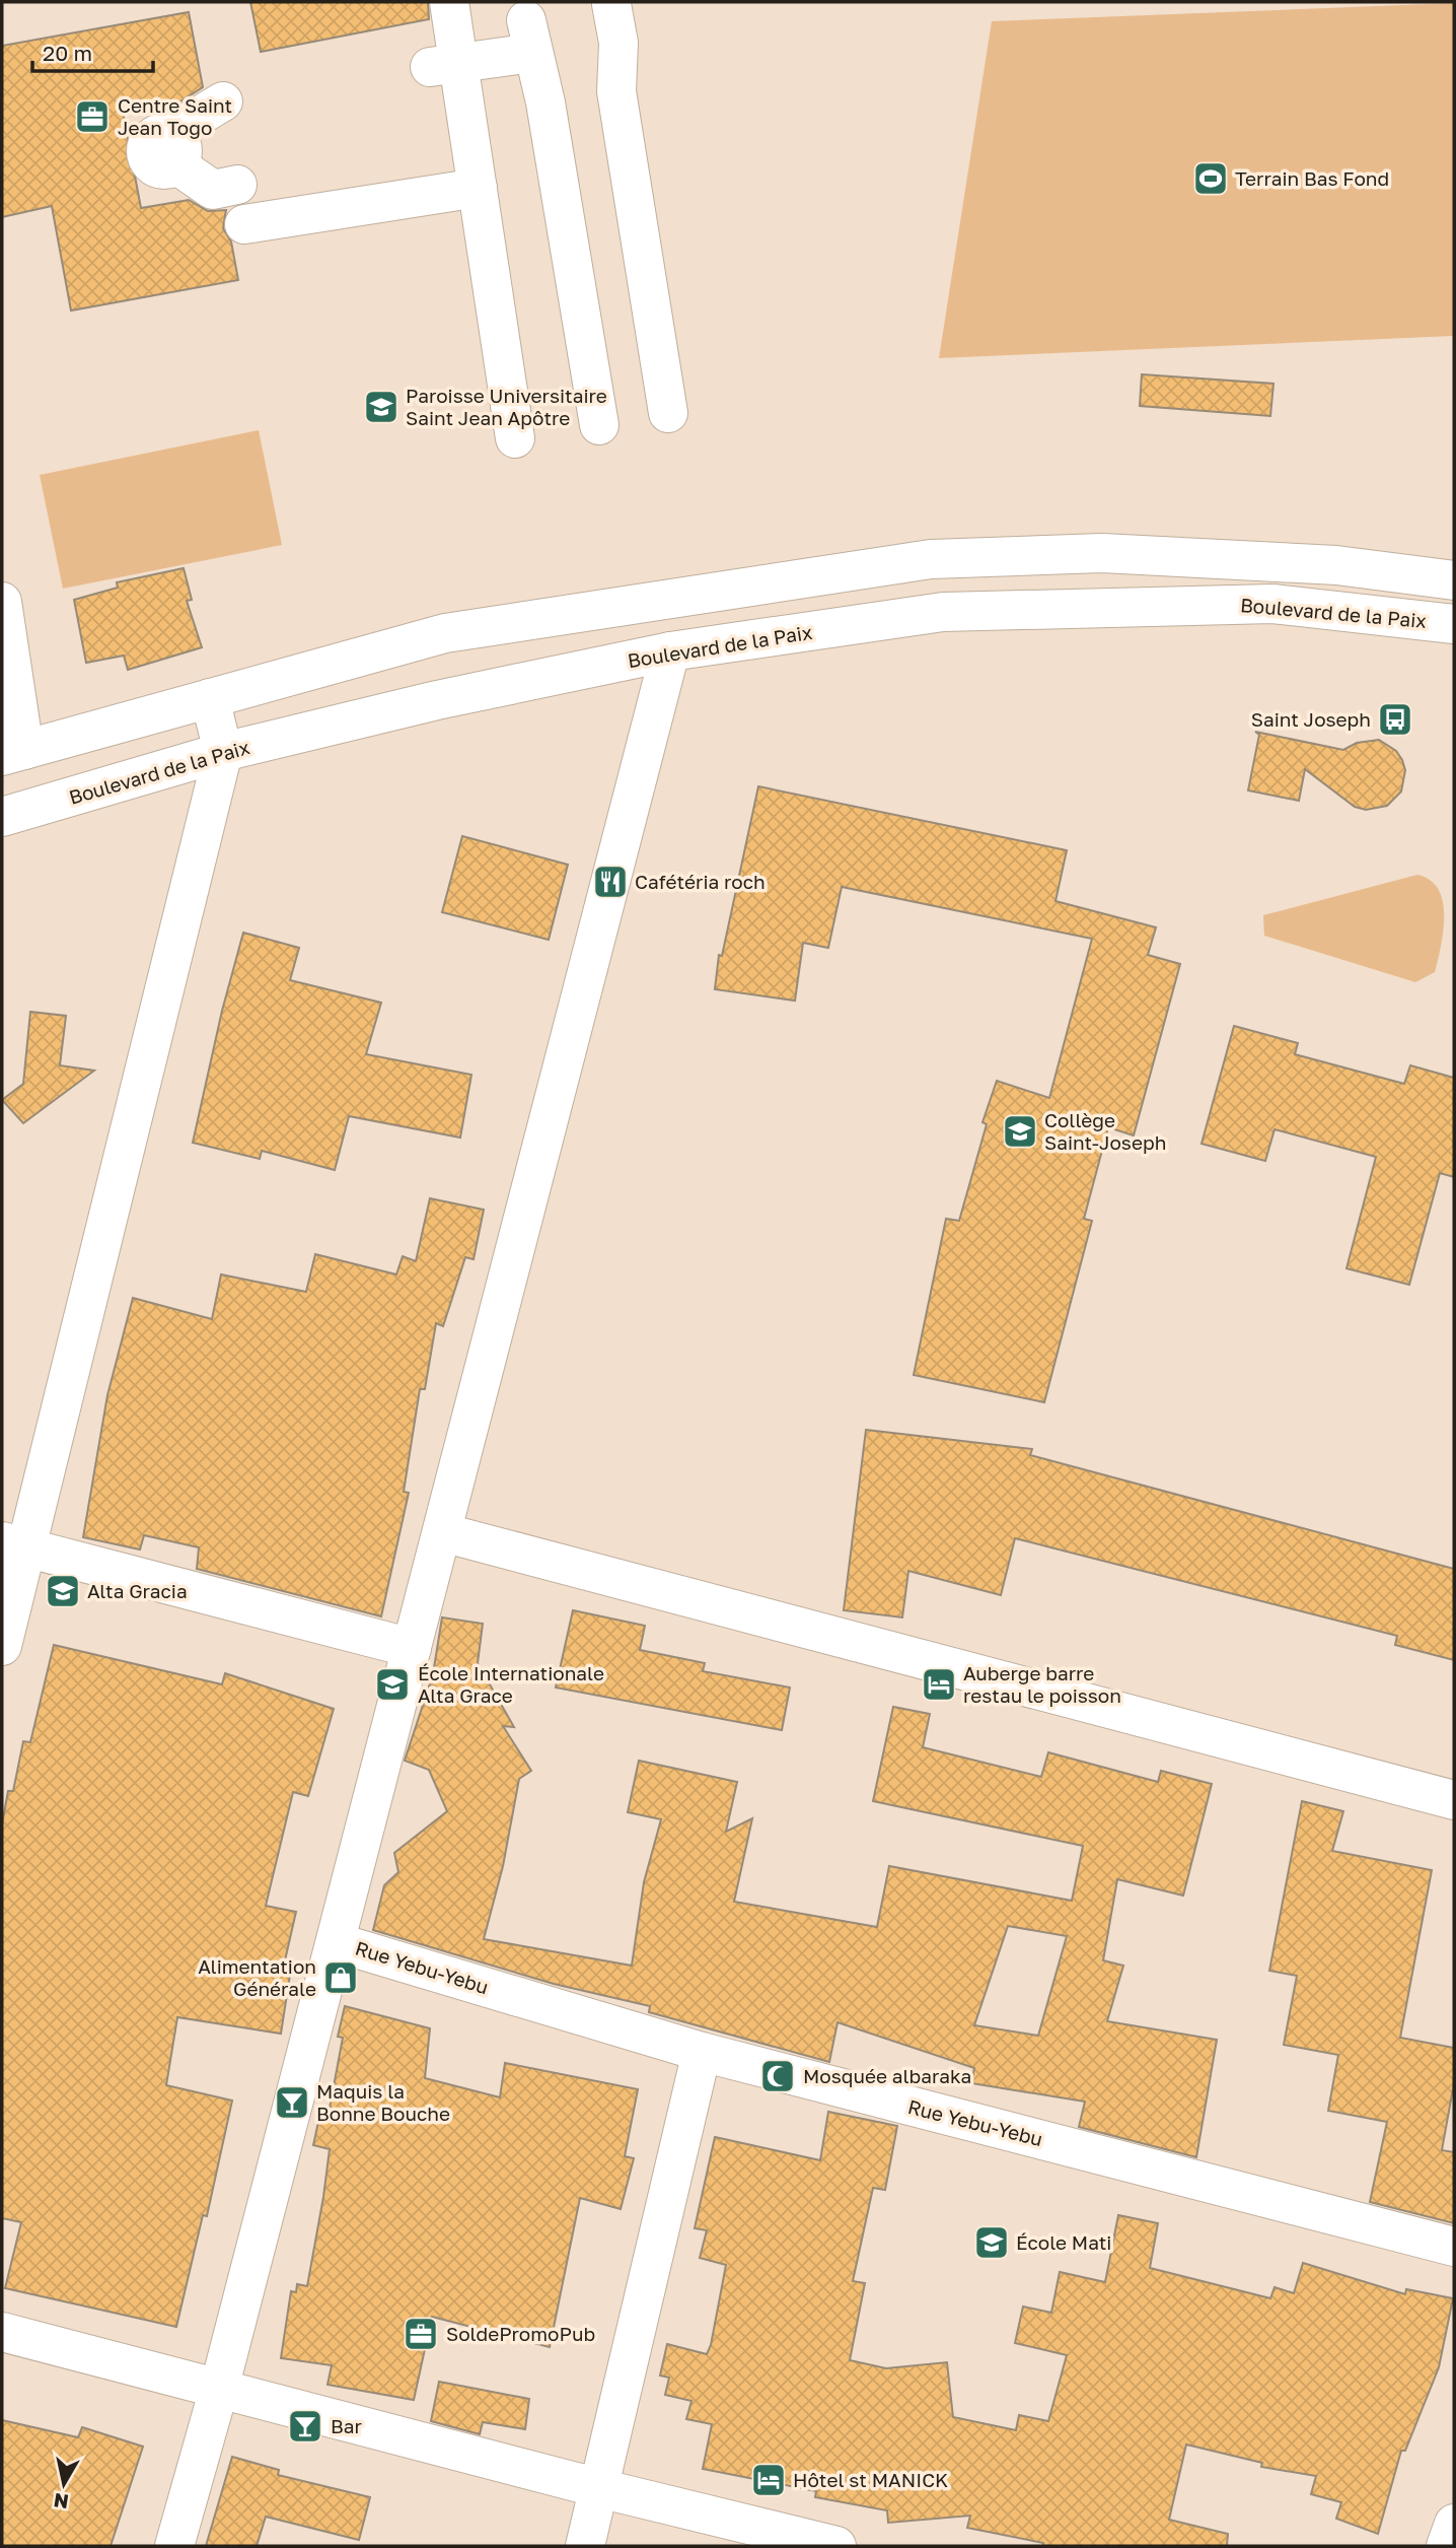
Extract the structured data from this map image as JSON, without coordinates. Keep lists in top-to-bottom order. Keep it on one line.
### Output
{"streets":{"street":["Boulevard de la Paix","Rue Yebu-Yebu"]},"places":{"office":["Centre Saint Jean Togo","SoldePromoPub"],"sports":["Terrain Bas Fond"],"school or university":["Paroisse Universitaire Saint Jean Apôtre","Collège Saint-Joseph","Alta Gracia","École Internationale Alta Grace","École Mati"],"bus stop":["Saint Joseph"],"restaurant":["Cafétéria roch"],"hotel":["Auberge barre restau le poisson","Hôtel st MANICK"],"shop":["Alimentation Générale"],"mosque":["Mosquée albaraka"],"bar":["Maquis la Bonne Bouche","Bar"]},"scale_bar":"20 m","north":"bottom"}
